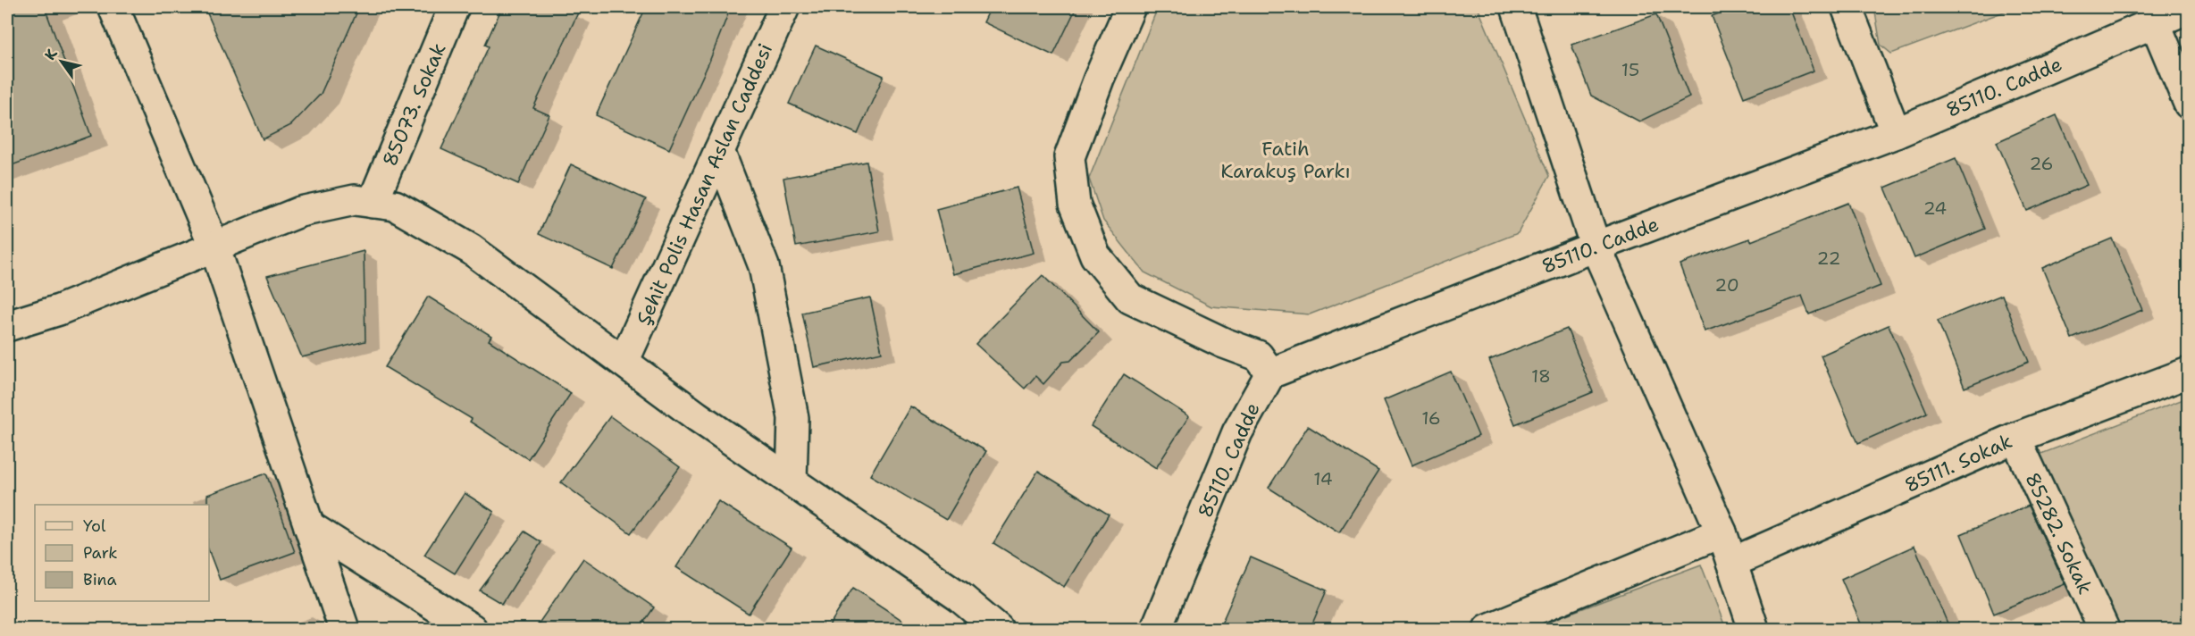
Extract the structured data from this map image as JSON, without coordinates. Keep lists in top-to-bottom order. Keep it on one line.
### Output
{"streets":{"street":["85110. Cadde","85073. Sokak","Şehit Polis Hasan Aslan Caddesi","85111. Sokak","85282. Sokak"]},"crossings":[["85111. Sokak","85282. Sokak"]],"parks":["Fatih Karakuş Parkı"],"house_numbers":["15","26","24","22","20","18","16","14"],"legend":["Yol","Park","Bina"],"north":"top left"}
